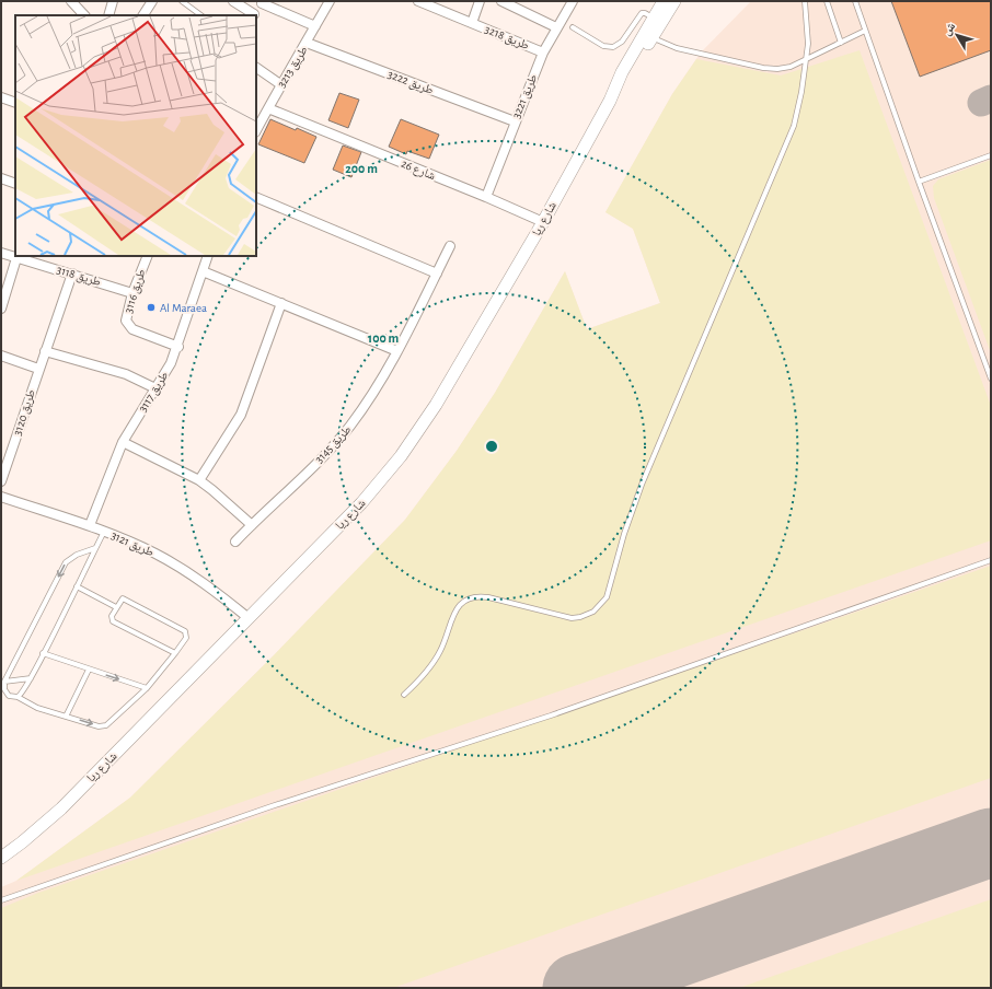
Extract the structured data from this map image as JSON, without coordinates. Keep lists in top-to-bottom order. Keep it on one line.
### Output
{"streets":{"main road":["شارع ريا"],"street":["طريق 3218","طريق 3213","طريق 3222","طريق 3221","شارع 26","طريق 3118","طريق 3116","طريق 3117","طريق 3120","طريق 3145","طريق 3121"]},"crossings":[["طريق 3218","طريق 3221"],["طريق 3213","طريق 3222"],["طريق 3213","شارع 26"],["طريق 3222","طريق 3221"],["طريق 3221","شارع 26"],["شارع 26","شارع ريا"],["شارع ريا","طريق 3121"],["طريق 3118","طريق 3116"],["طريق 3118","طريق 3120"],["طريق 3116","طريق 3117"],["طريق 3117","طريق 3121"]],"places":["Al Maraea"],"north":"top left","rings":["200 m","100 m"]}
